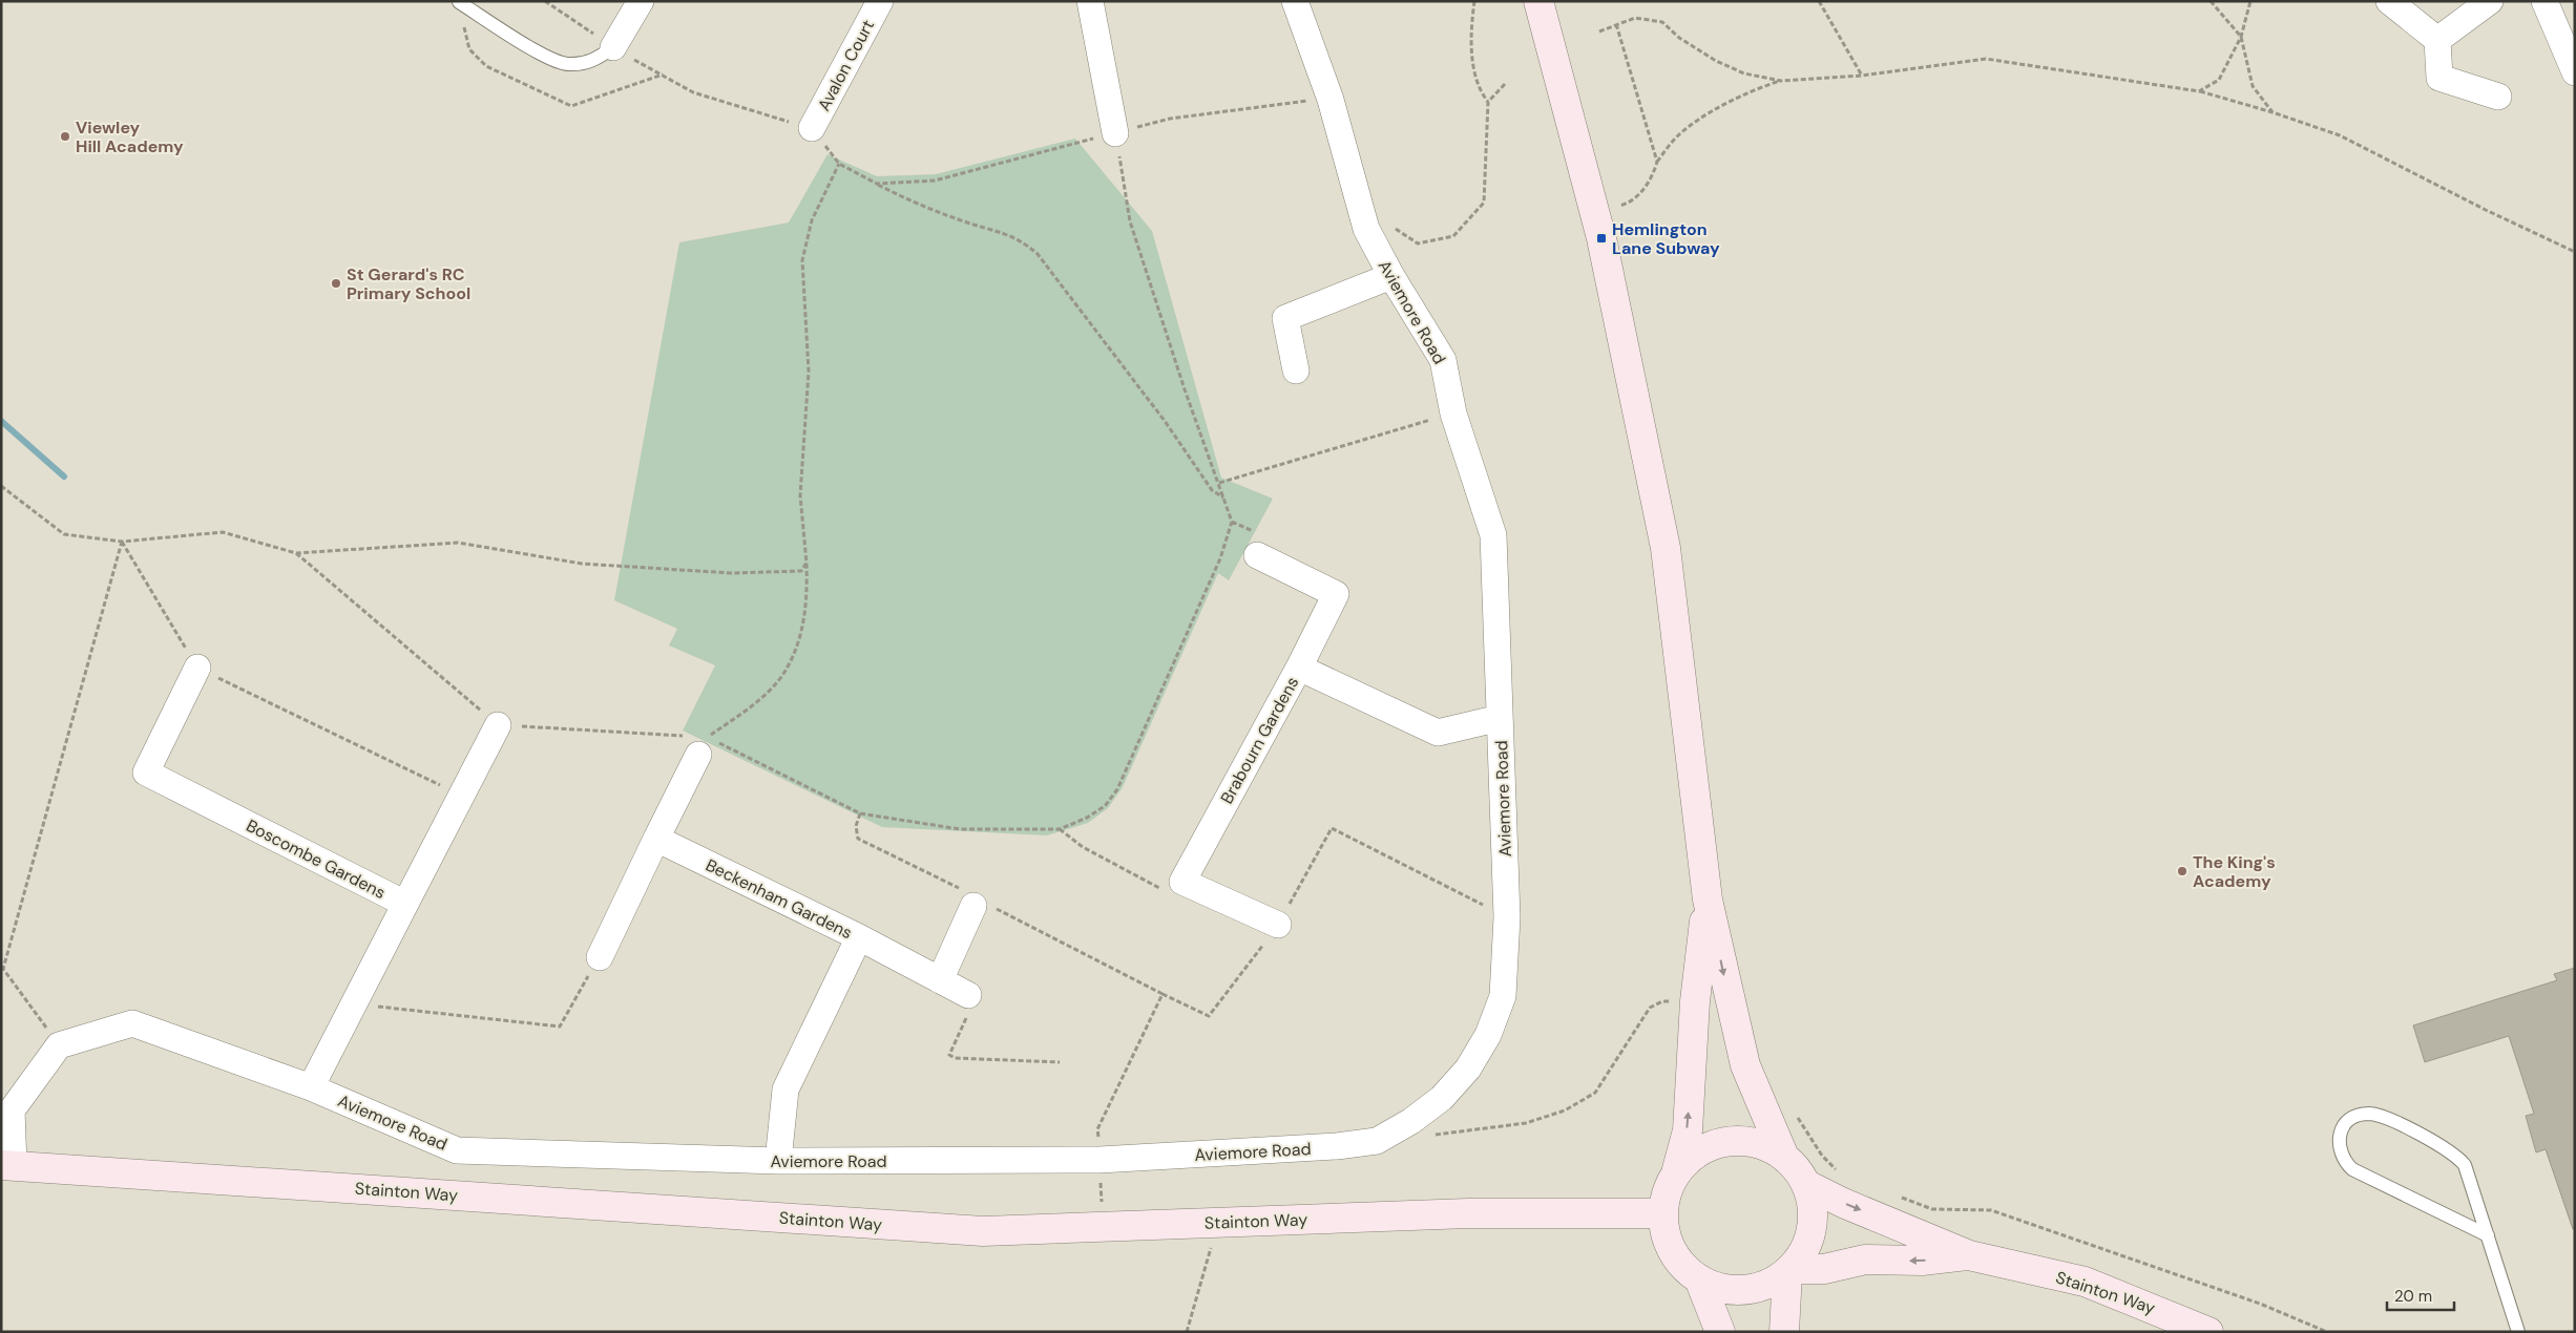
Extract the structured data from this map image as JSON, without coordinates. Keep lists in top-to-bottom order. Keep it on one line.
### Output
{"streets":{"street":["Avalon Court","Aviemore Road","Brabourn Gardens","Boscombe Gardens","Beckenham Gardens","Stainton Way"]},"crossings":[["Aviemore Road","Brabourn Gardens"],["Aviemore Road","Boscombe Gardens"],["Aviemore Road","Beckenham Gardens"]],"places":{"other":["Viewley Hill Academy","St Gerard's RC Primary School","The King's Academy"],"transit":["Hemlington Lane Subway"]},"scale_bar":"20 m"}
